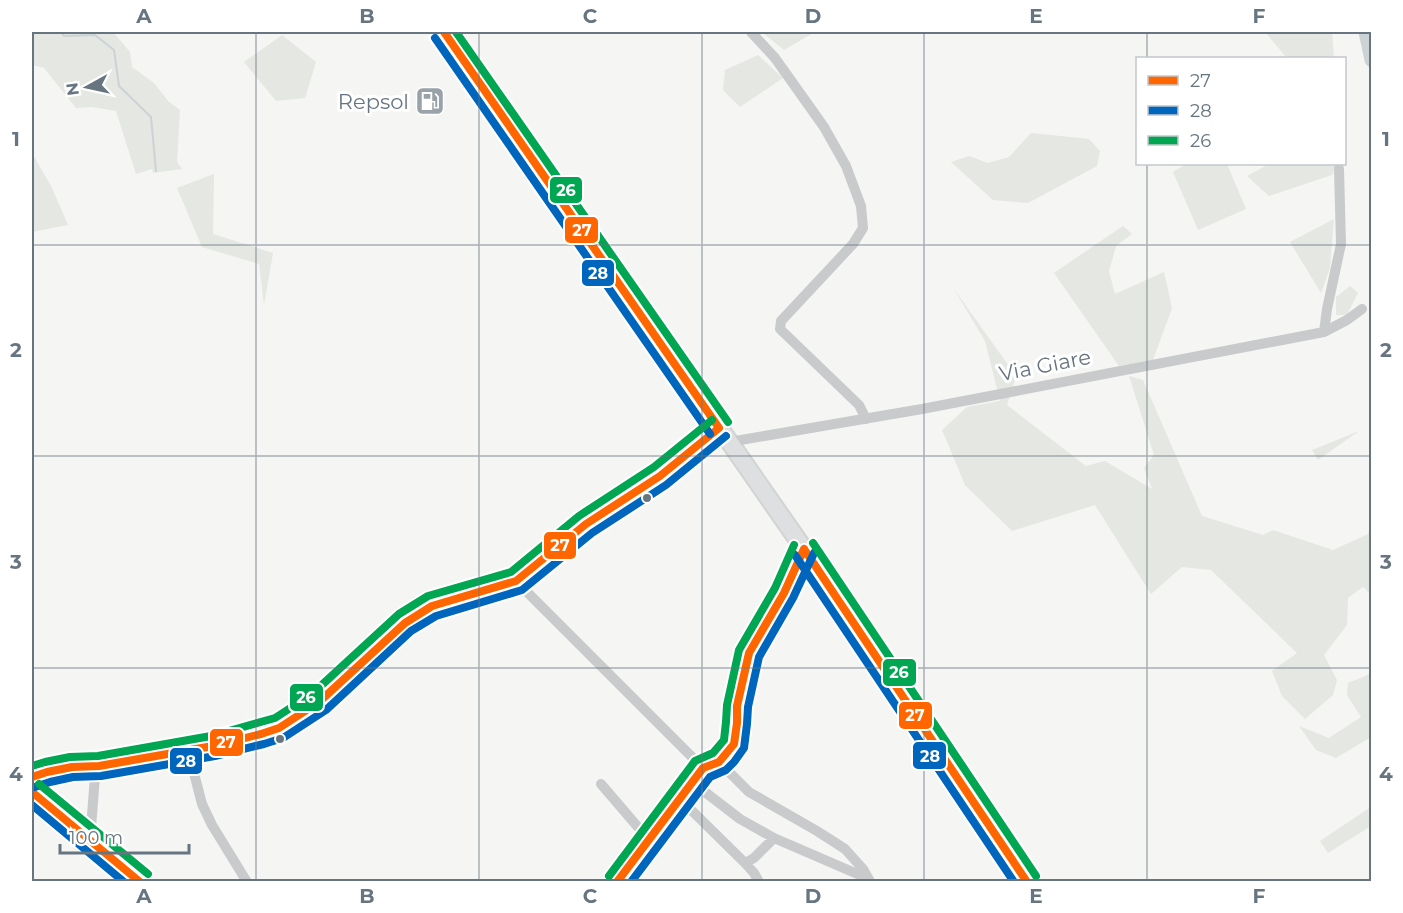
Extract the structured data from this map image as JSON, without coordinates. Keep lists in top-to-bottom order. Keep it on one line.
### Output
{"streets":{"street":["Via Giare"]},"places":{"fuel station":["Repsol"]},"lines":["transit line 27","transit line 26","transit line 28"],"legend":["27","28","26"],"scale_bar":"100 m","north":"left","grid":{"columns":["A","B","C","D","E","F"],"rows":["1","2","3","4"]}}
